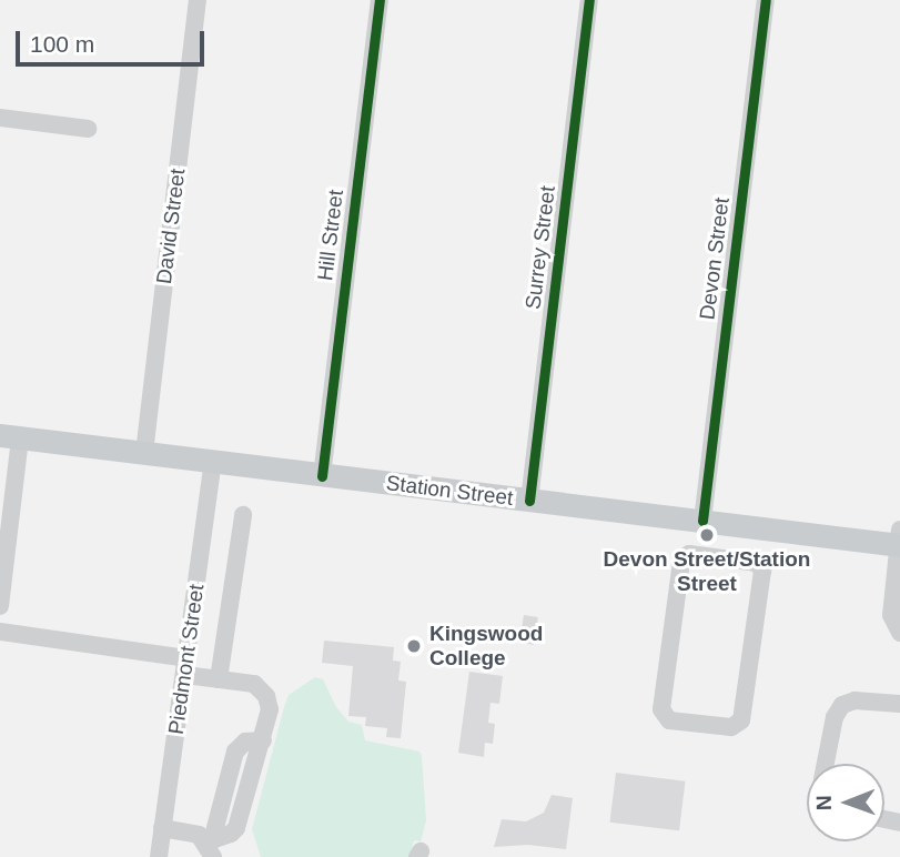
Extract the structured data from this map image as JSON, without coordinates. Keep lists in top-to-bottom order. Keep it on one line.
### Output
{"streets":{"main road":["Station Street"],"street":["David Street","Hill Street","Surrey Street","Devon Street","Piedmont Street"]},"crossings":[["David Street","Station Street"],["Hill Street","Station Street"],["Surrey Street","Station Street"],["Devon Street","Station Street"],["Station Street","Piedmont Street"]],"places":["Devon Street/Station Street","Kingswood College"],"scale_bar":"100 m","north":"left"}
